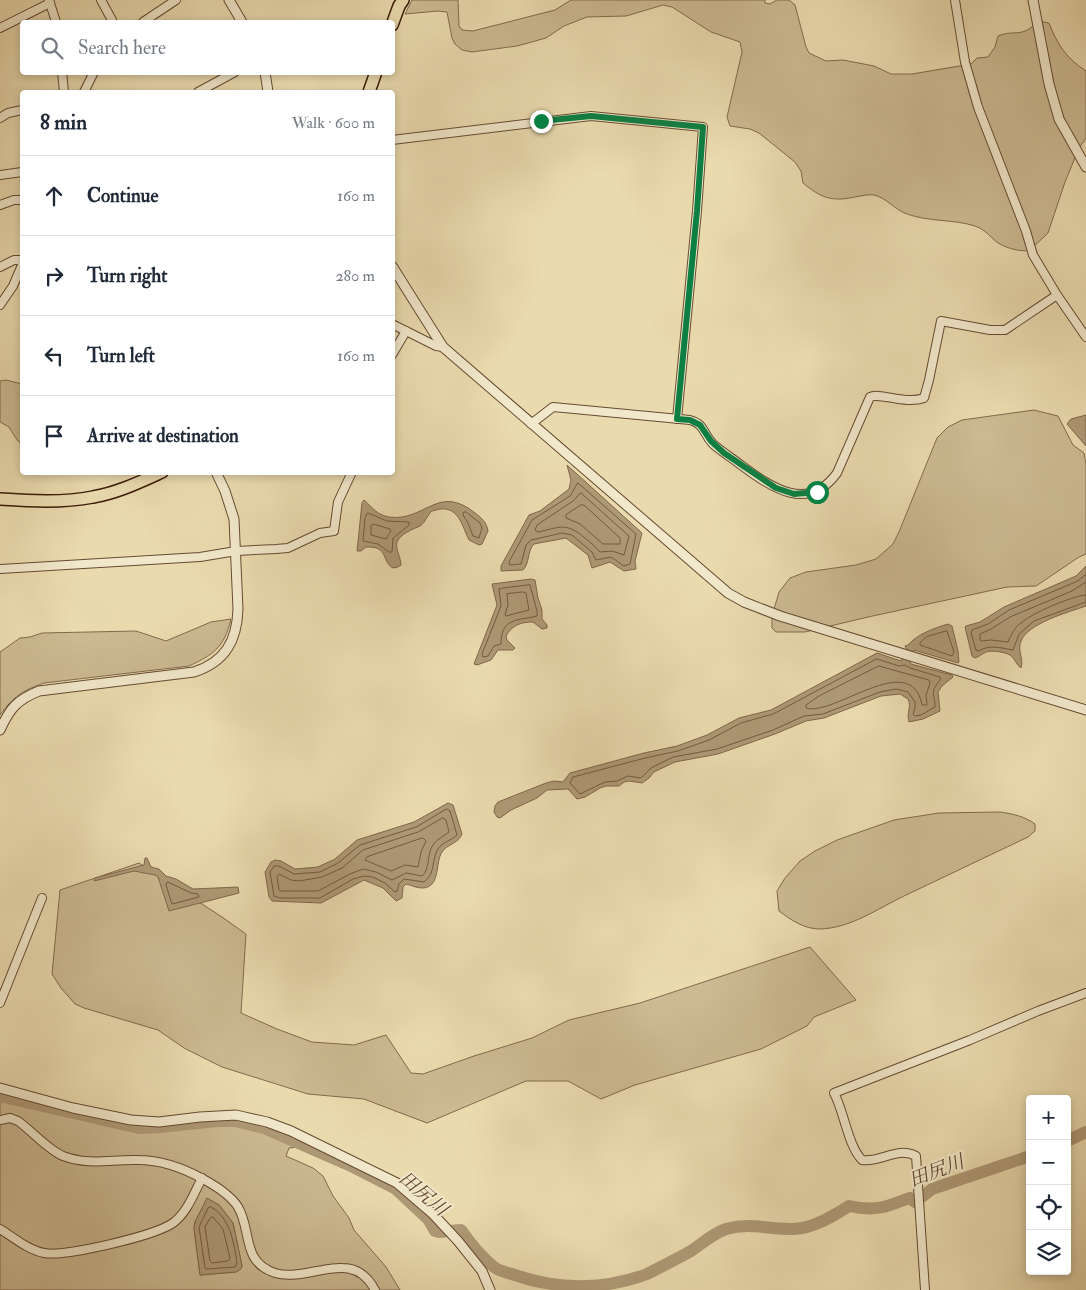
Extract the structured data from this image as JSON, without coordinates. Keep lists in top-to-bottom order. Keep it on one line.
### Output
{"water":["田尻川"],"page":{"search":"Search here","heading":["8 min","Walk · 600 m"],"list":[["Continue","160 m"],["Turn right","280 m"],["Turn left","160 m"],"Arrive at destination"],"map_buttons":["+","−"]}}
